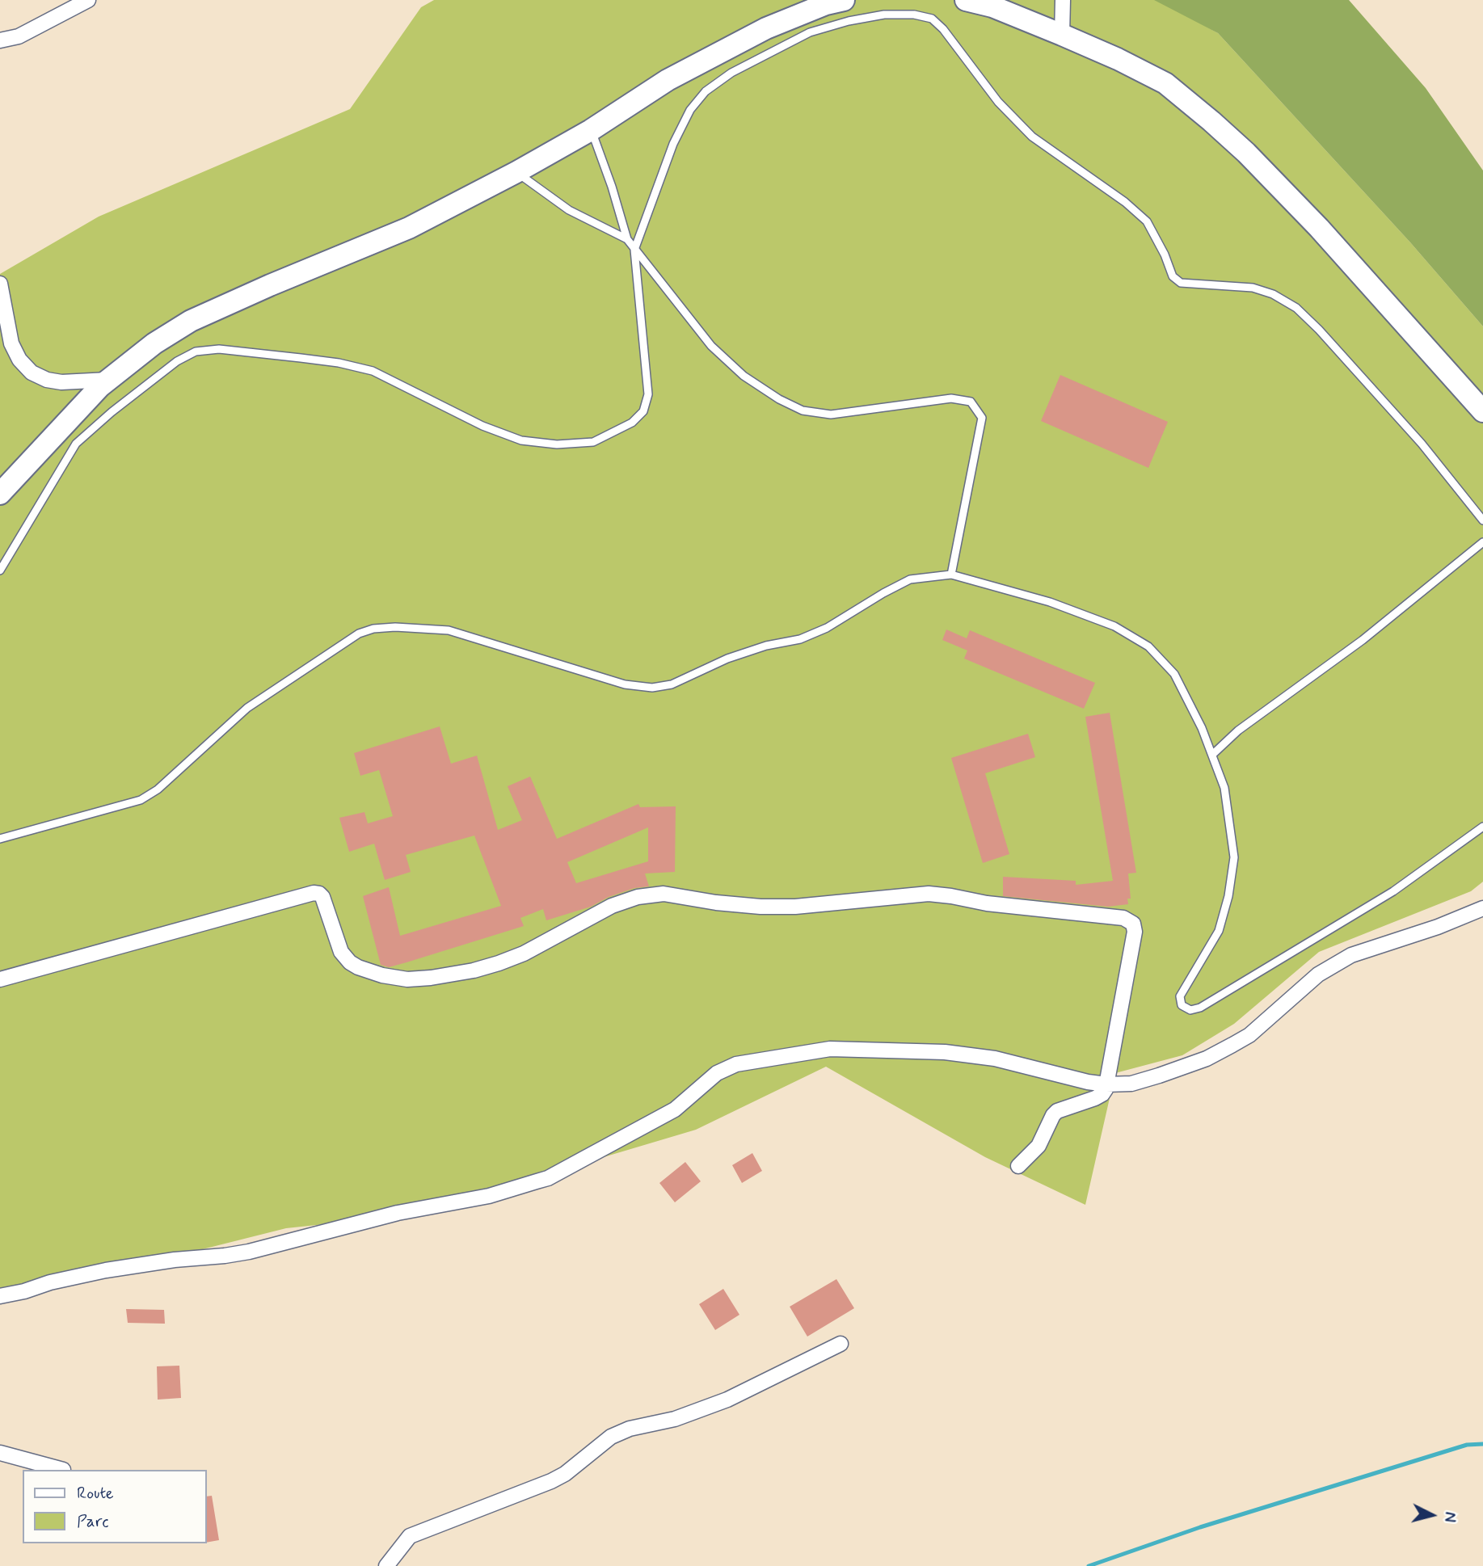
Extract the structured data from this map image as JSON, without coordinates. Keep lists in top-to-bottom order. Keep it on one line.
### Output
{"legend":["Route","Parc"],"north":"right"}
